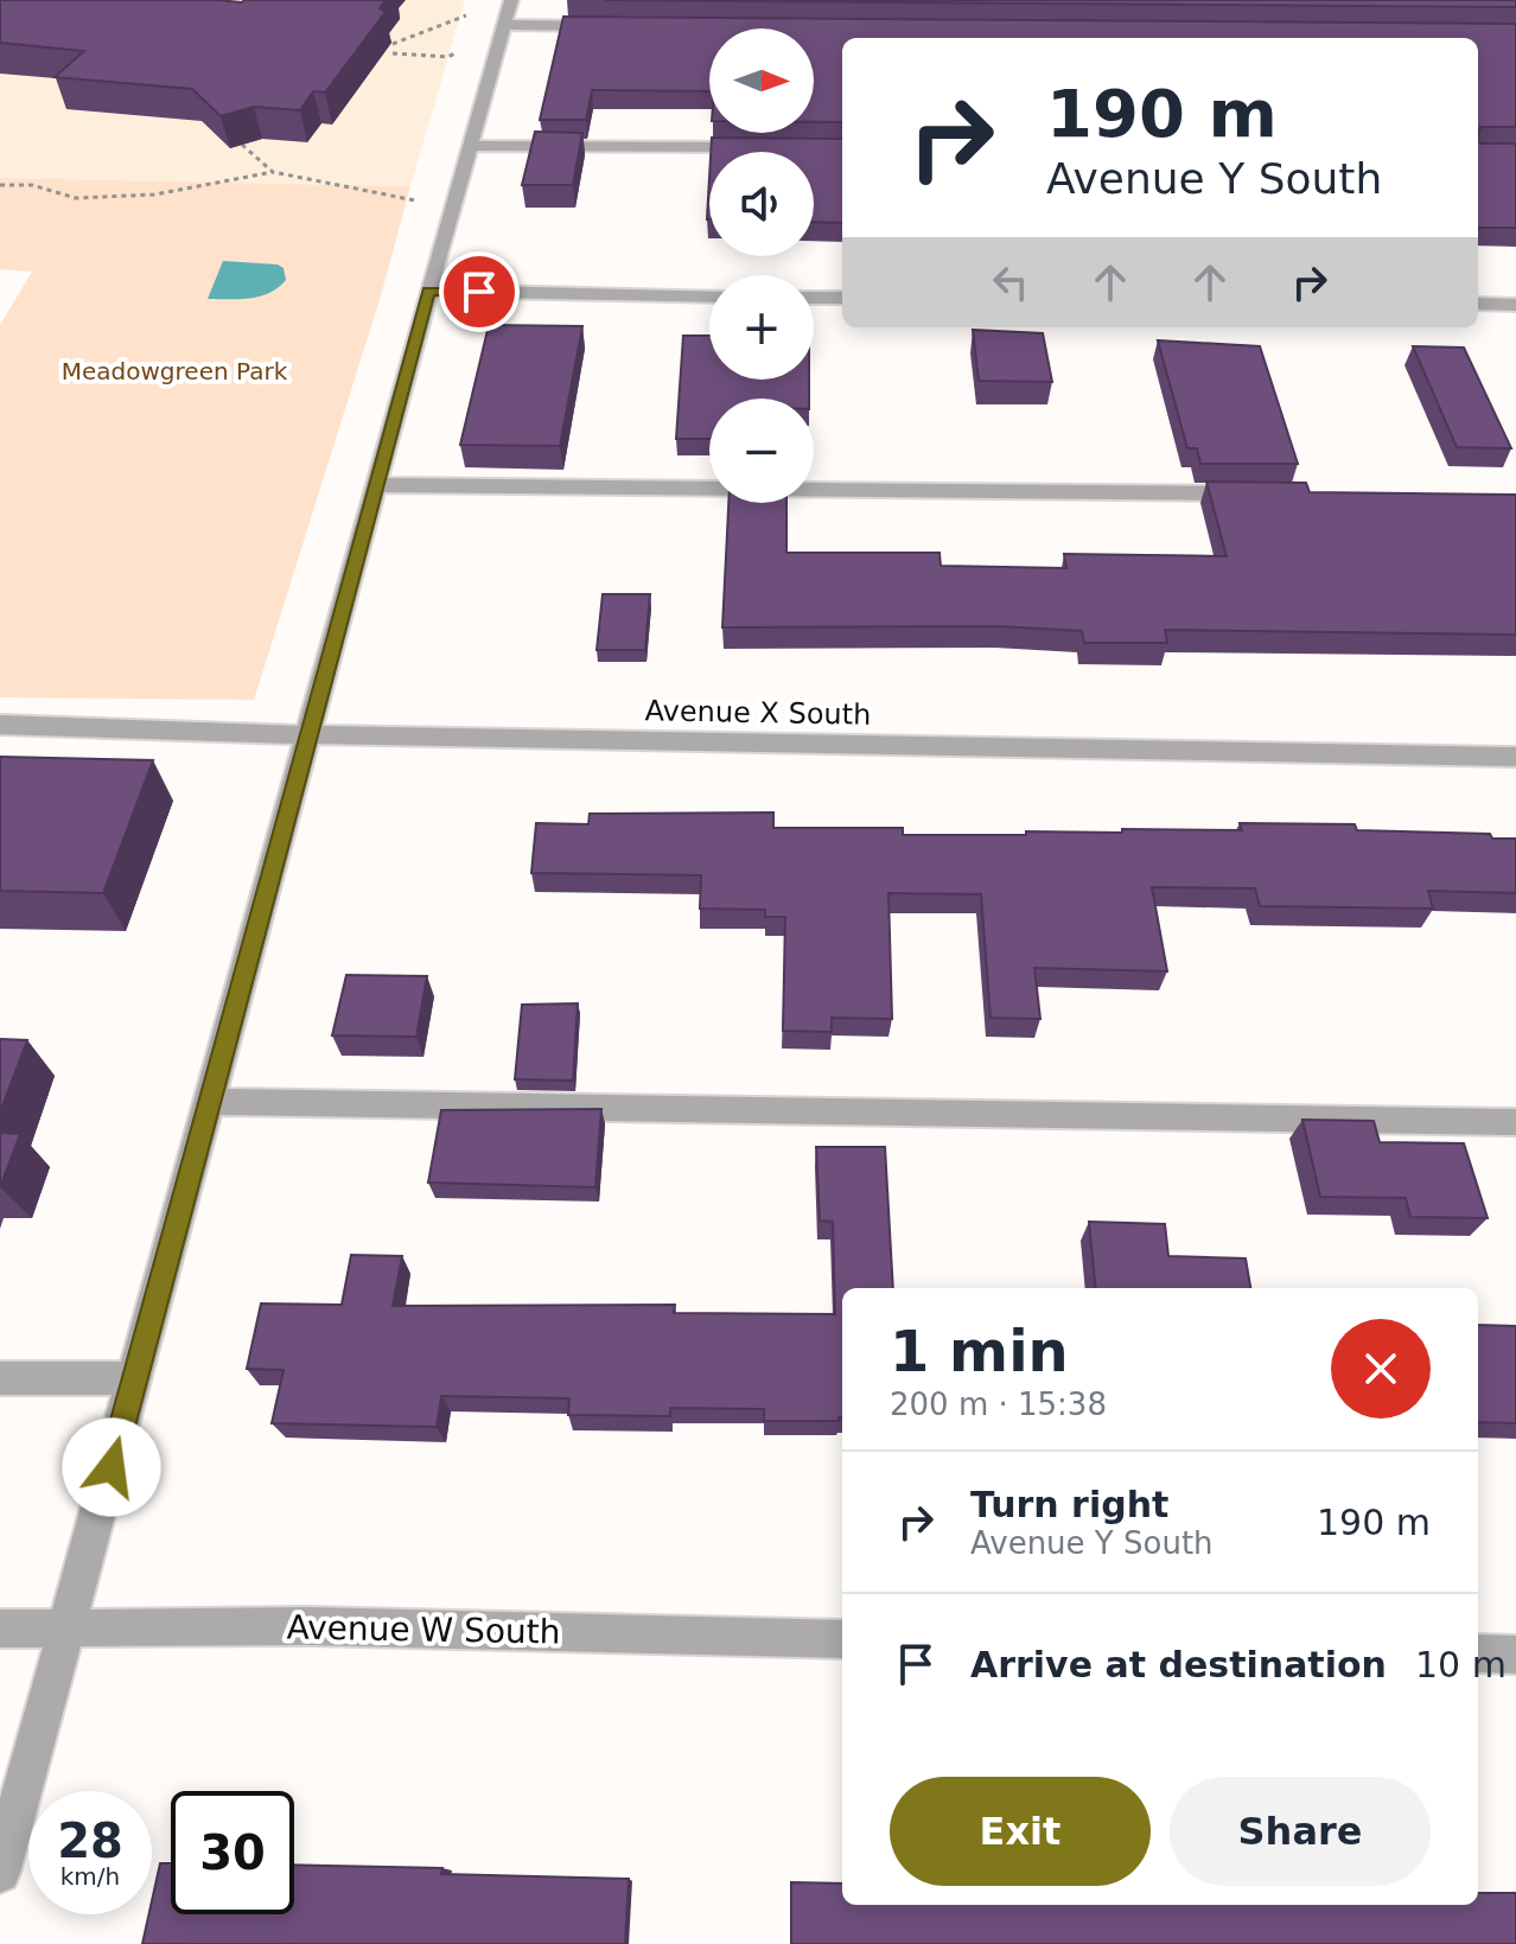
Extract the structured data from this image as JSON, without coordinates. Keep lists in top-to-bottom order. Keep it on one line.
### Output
{"streets":{"street":["Avenue X South","Avenue W South"]},"parks":["Meadowgreen Park"],"north":"right","page":{"map_buttons":["+","−"],"turn":["190 m","Avenue Y South"],"heading":["1 min","200 m · 15:38"],"list":[{"name":"Turn right","note":"Avenue Y South","value":"190 m"},{"name":"Arrive at destination","value":"10 m"}],"buttons":["Exit","Share"],"speed":"28 km/h","limit":"30"}}
